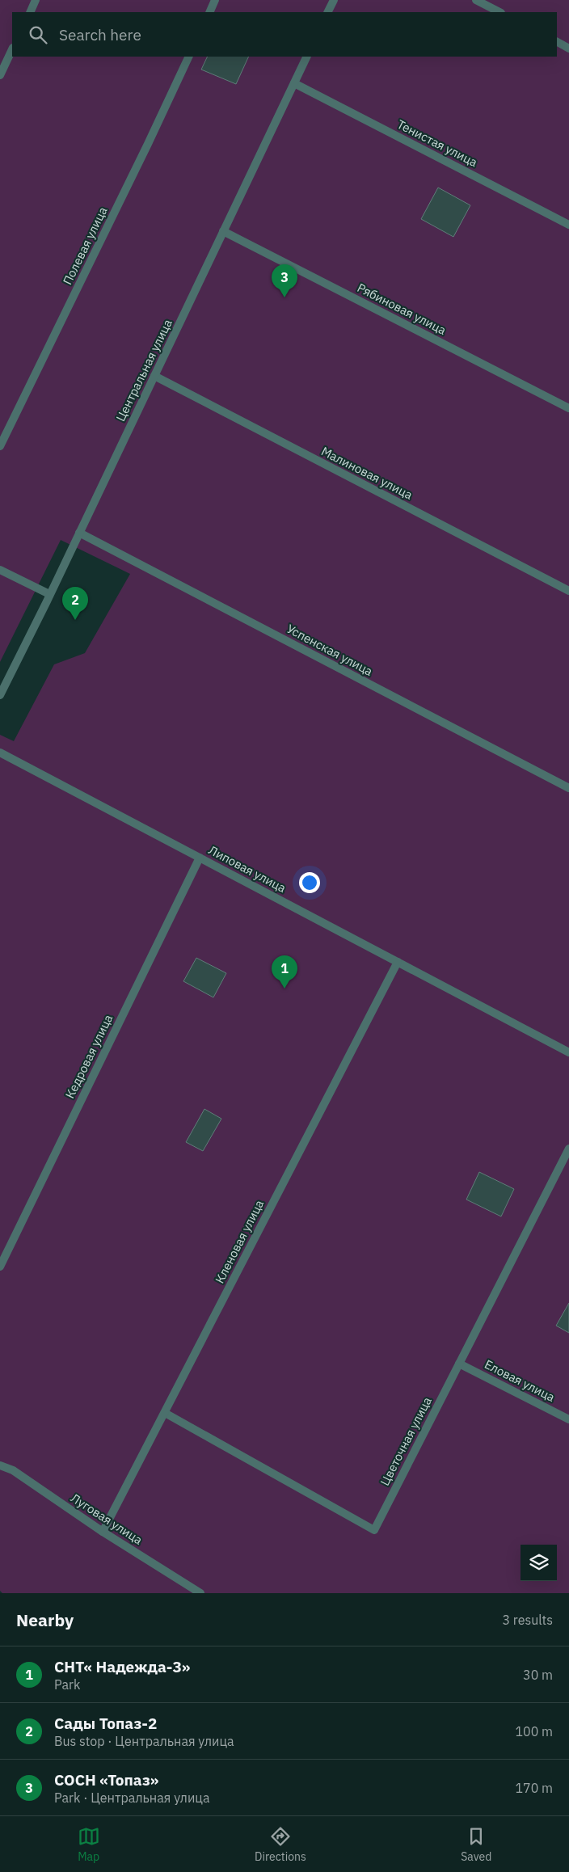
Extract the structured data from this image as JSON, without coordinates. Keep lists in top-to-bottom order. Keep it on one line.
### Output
{"streets":{"street":["Тенистая улица","Полевая улица","Рябиновая улица","Центральная улица","Малиновая улица","Успенская улица","Липовая улица","Кедровая улица","Кленовая улица","Еловая улица","Цветочная улица","Луговая улица"]},"crossings":[["Тенистая улица","Центральная улица"],["Рябиновая улица","Центральная улица"],["Центральная улица","Малиновая улица"],["Центральная улица","Успенская улица"],["Липовая улица","Кедровая улица"],["Липовая улица","Кленовая улица"],["Кленовая улица","Цветочная улица"],["Кленовая улица","Луговая улица"],["Еловая улица","Цветочная улица"]],"page":{"search":"Search here","pins":["3","2","1"],"heading":["Nearby","3 results"],"list":[{"mark":"1","name":"СНТ« Надежда-3»","note":"Park","value":"30 m"},{"mark":"2","name":"Сады Топаз-2","note":"Bus stop · Центральная улица","value":"100 m"},{"mark":"3","name":"СОСН «Топаз»","note":"Park · Центральная улица","value":"170 m"}],"nav":["Map","Directions","Saved"]}}
